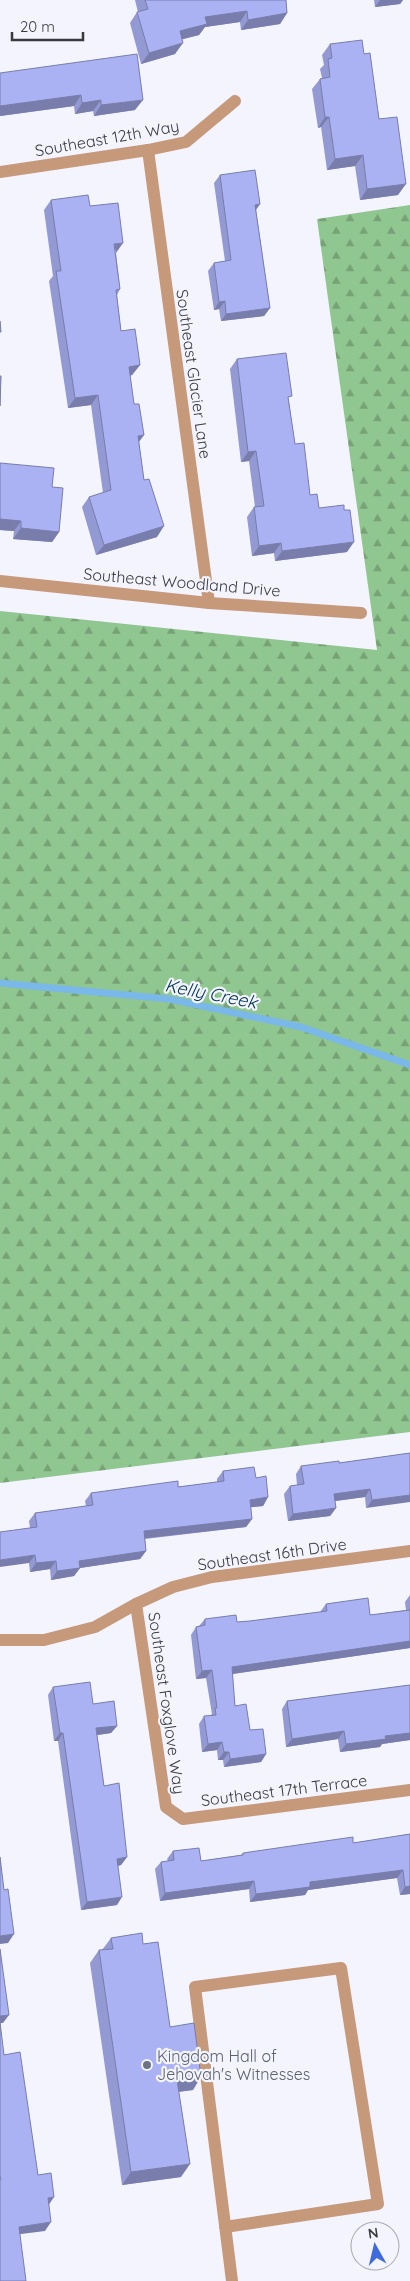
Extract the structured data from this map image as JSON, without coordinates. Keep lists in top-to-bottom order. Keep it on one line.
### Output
{"streets":{"street":["Southeast 12th Way","Southeast Glacier Lane","Southeast Woodland Drive","Southeast 16th Drive","Southeast Foxglove Way","Southeast 17th Terrace"]},"crossings":[["Southeast 12th Way","Southeast Glacier Lane"],["Southeast Glacier Lane","Southeast Woodland Drive"],["Southeast 16th Drive","Southeast Foxglove Way"],["Southeast Foxglove Way","Southeast 17th Terrace"]],"water":["Kelly Creek"],"places":["Kingdom Hall of Jehovah's Witnesses"],"scale_bar":"20 m","north":"top"}
